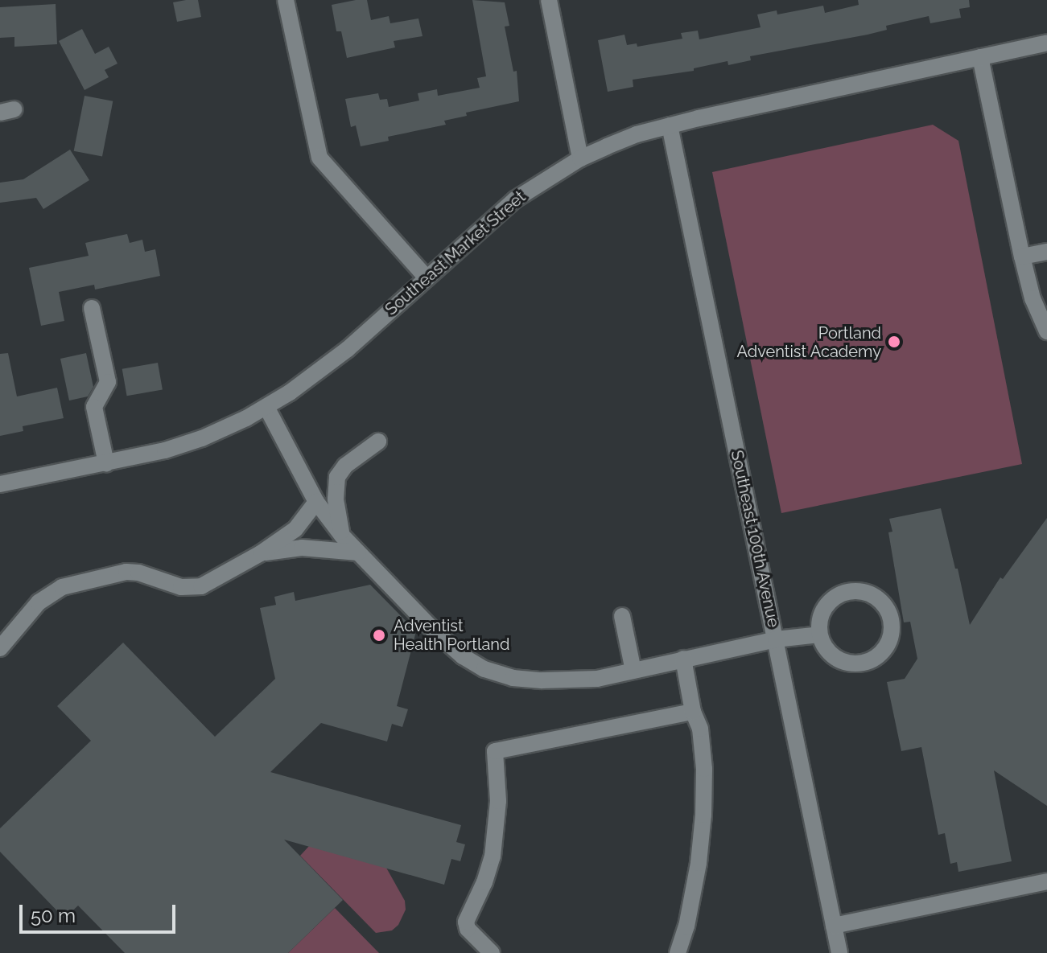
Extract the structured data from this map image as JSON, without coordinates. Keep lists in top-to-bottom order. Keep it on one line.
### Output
{"streets":{"street":["Southeast Market Street","Southeast 100th Avenue"]},"crossings":[["Southeast Market Street","Southeast 100th Avenue"]],"places":["Portland Adventist Academy","Adventist Health Portland"],"scale_bar":"50 m"}
